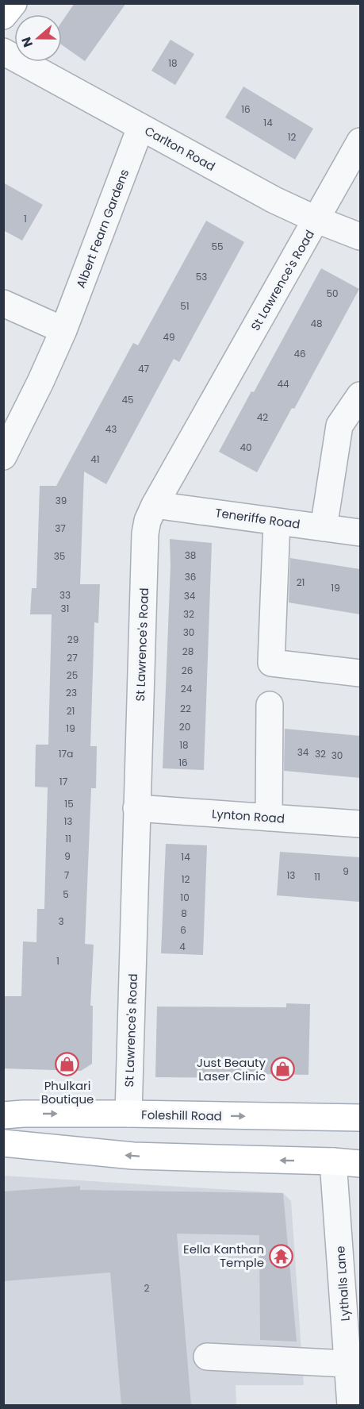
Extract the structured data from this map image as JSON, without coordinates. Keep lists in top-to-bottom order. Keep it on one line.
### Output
{"streets":{"main road":["Foleshill Road"],"street":["Carlton Road","Albert Fearn Gardens","St Lawrence's Road","Teneriffe Road","Lynton Road","Lythalls Lane"]},"crossings":[["Carlton Road","Albert Fearn Gardens"],["Carlton Road","St Lawrence's Road"],["St Lawrence's Road","Teneriffe Road"],["St Lawrence's Road","Lynton Road"],["St Lawrence's Road","Foleshill Road"]],"places":{"shop":["Phulkari Boutique","Just Beauty Laser Clinic"],"temple":["Eella Kanthan Temple"]},"house_numbers":["18","16","14","12","1","55","53","50","51","48","49","46","47","44","45","42","43","40","41","39","37","38","35","36","21","19","33","34","31","32","30","29","28","27","26","25","24","23","22","21","20","19","18","34","17a","32","30","16","17","15","13","11","9","14","9","7","13","11","12","5","10","8","3","6","4","1","2"],"north":"left"}
